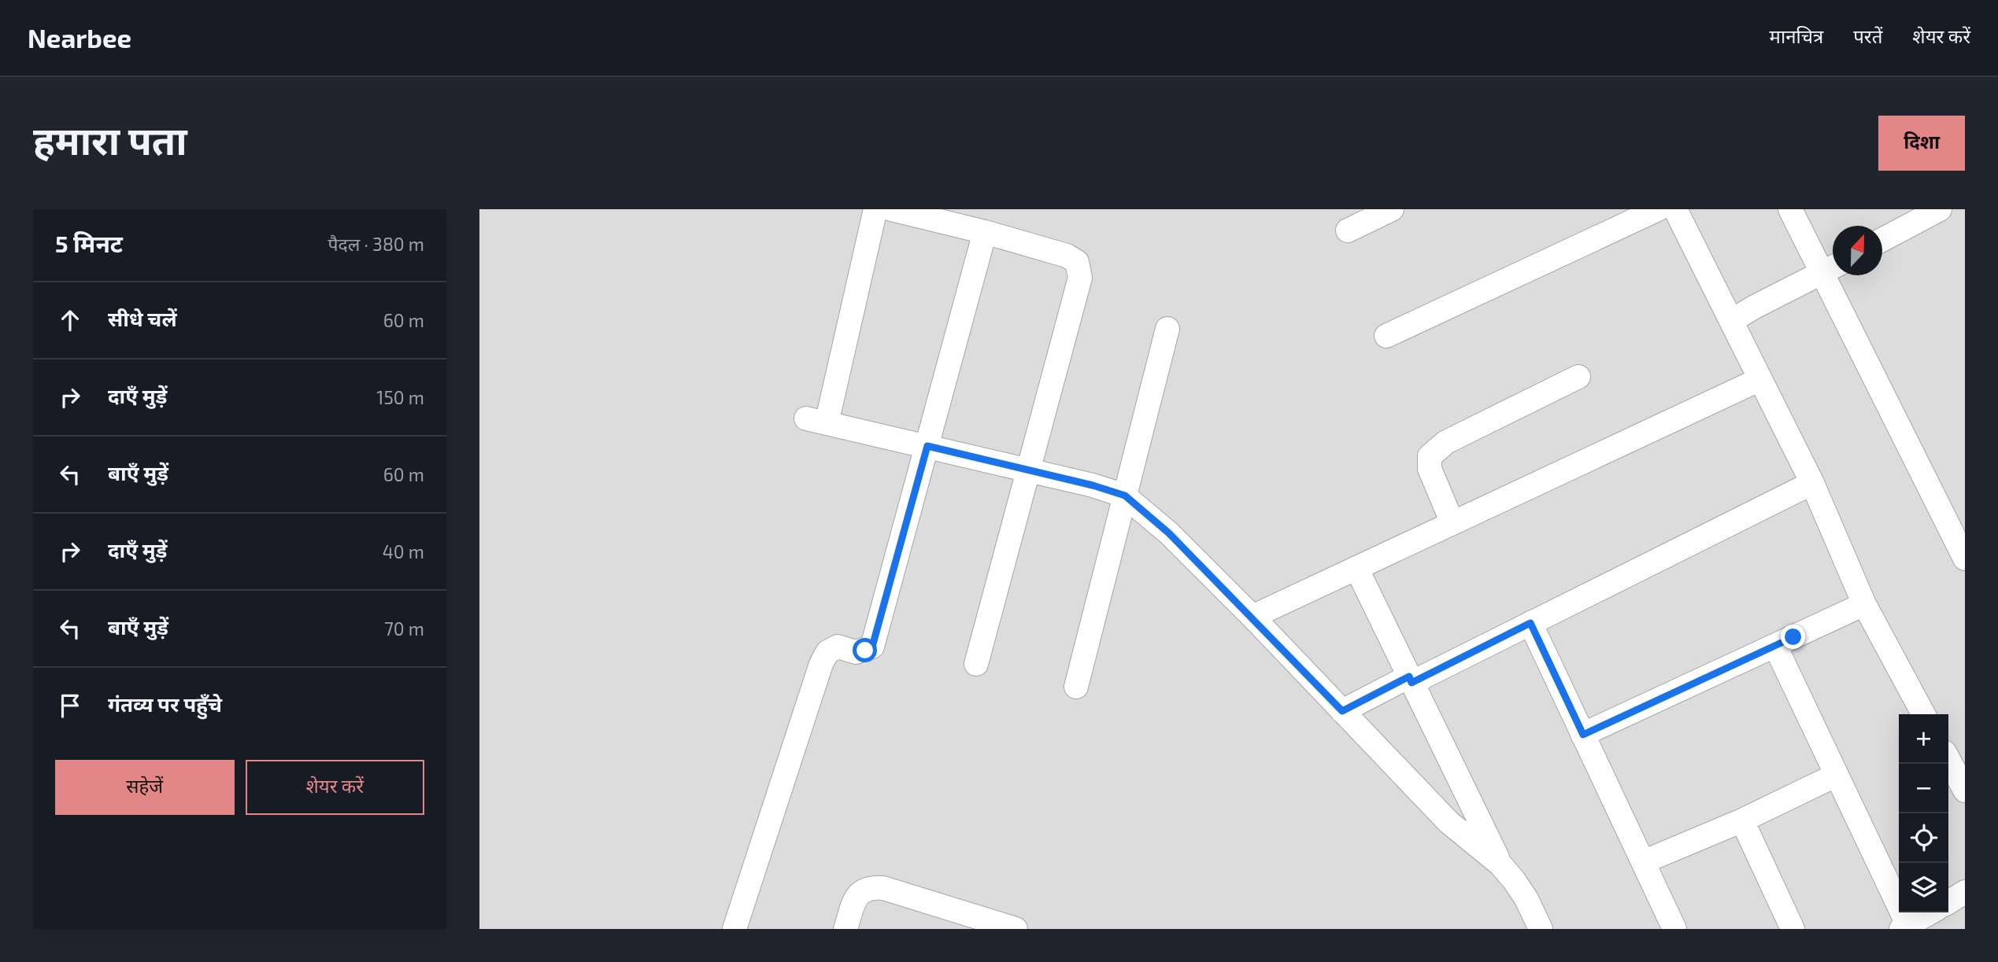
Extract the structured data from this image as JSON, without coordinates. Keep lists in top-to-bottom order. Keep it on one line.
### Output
{"north":"top","page":{"header":"Nearbee","nav":["मानचित्र","परतें","शेयर करें"],"buttons":["दिशा",["सहेजें","शेयर करें"]],"title":"हमारा पता","heading":["5 मिनट","पैदल · 380 m"],"list":[["सीधे चलें","60 m"],["दाएँ मुड़ें","150 m"],["बाएँ मुड़ें","60 m"],["दाएँ मुड़ें","40 m"],["बाएँ मुड़ें","70 m"],"गंतव्य पर पहुँचे"],"map_buttons":["+","−"]}}
